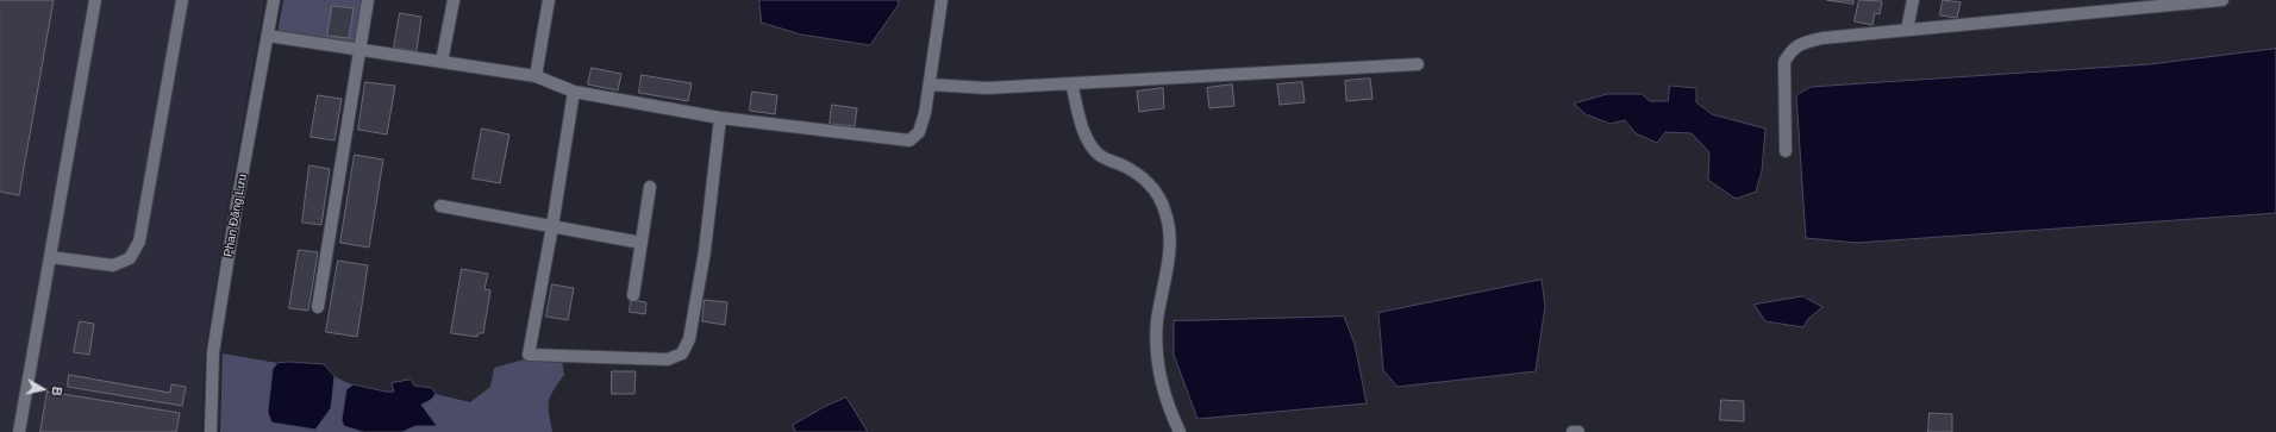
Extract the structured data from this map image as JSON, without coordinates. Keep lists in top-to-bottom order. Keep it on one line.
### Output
{"streets":{"street":["Phan Đăng Lưu"]},"north":"right"}
